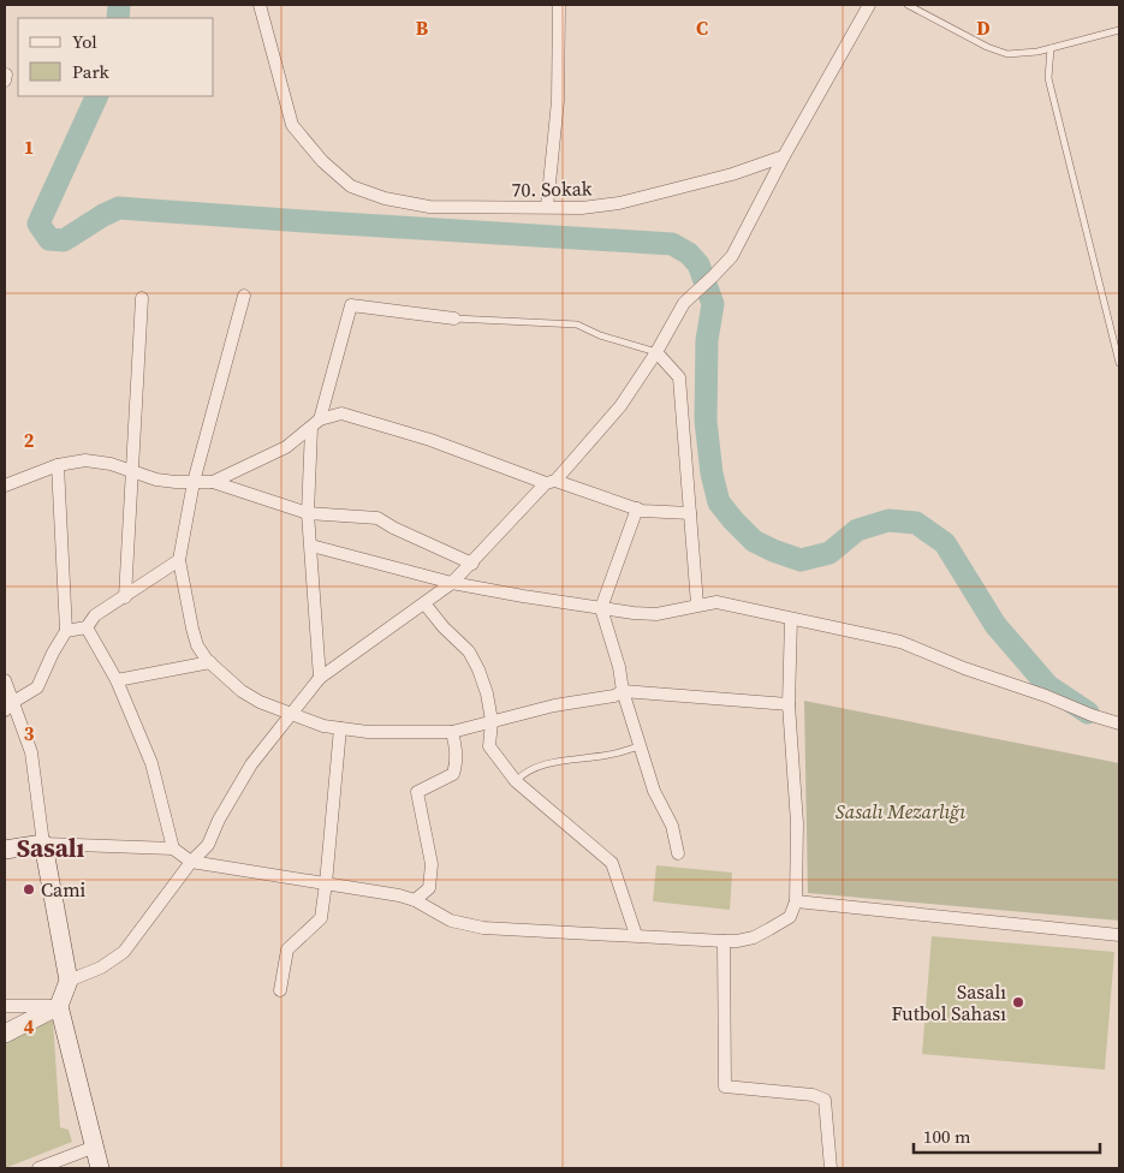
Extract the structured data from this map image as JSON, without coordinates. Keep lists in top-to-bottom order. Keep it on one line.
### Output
{"streets":{"street":["70. Sokak"]},"districts":["Sasalı"],"parks":["Sasalı Mezarlığı"],"places":["Cami","Sasalı Futbol Sahası"],"legend":["Yol","Park"],"scale_bar":"100 m","grid":{"columns":["B","C","D"],"rows":["1","2","3","4"]}}
